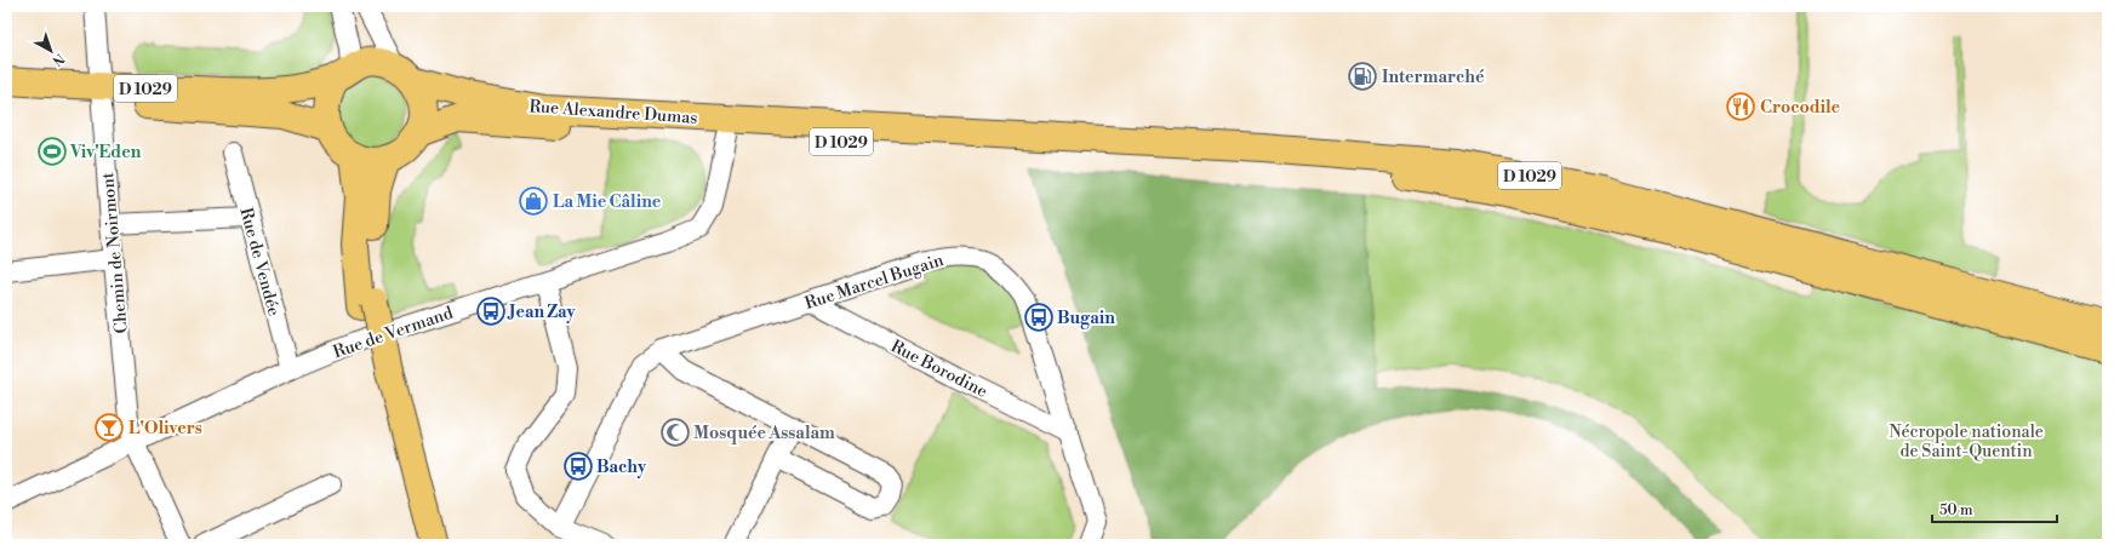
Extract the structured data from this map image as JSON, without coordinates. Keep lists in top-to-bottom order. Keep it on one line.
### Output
{"streets":{"main road":["D 1029","Rue Alexandre Dumas"],"street":["Chemin de Noirmont","Rue de Vendée","Rue Marcel Bugain","Rue de Vermand","Rue Borodine"]},"crossings":[["D 1029","Rue Alexandre Dumas"],["D 1029","Chemin de Noirmont"],["D 1029","Rue de Vermand"],["Rue Alexandre Dumas","Rue de Vermand"],["Chemin de Noirmont","Rue de Vermand"],["Rue de Vendée","Rue de Vermand"],["Rue Marcel Bugain","Rue Borodine"]],"parks":["Nécropole nationale de Saint-Quentin"],"places":{"fuel station":["Intermarché"],"restaurant":["Crocodile"],"sports":["Viv'Eden"],"shop":["La Mie Câline"],"bus stop":["Jean Zay","Bugain","Bachy"],"bar":["L'Olivers"],"mosque":["Mosquée Assalam"]},"scale_bar":"50 m","north":"bottom right"}
